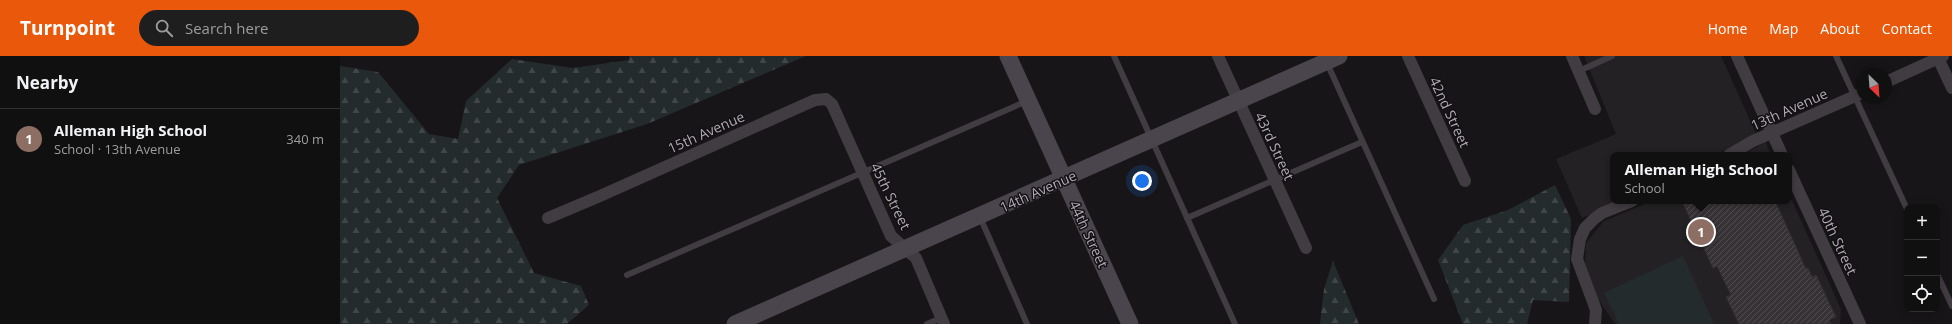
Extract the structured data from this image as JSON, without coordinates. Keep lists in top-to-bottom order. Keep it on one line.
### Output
{"streets":{"street":["13th Avenue","42nd Street","15th Avenue","43rd Street","14th Avenue","45th Street","44th Street","40th Street"]},"crossings":[["15th Avenue","45th Street"],["43rd Street","14th Avenue"],["14th Avenue","45th Street"],["14th Avenue","44th Street"]],"north":"bottom right","page":{"header":"Turnpoint","search":"Search here","nav":["Home","Map","About","Contact"],"heading":"Nearby","list":[{"mark":"1","name":"Alleman High School","note":"School · 13th Avenue","value":"340 m"}],"popup":["Alleman High School","School"],"map_buttons":["+","−"],"pins":"1"}}
